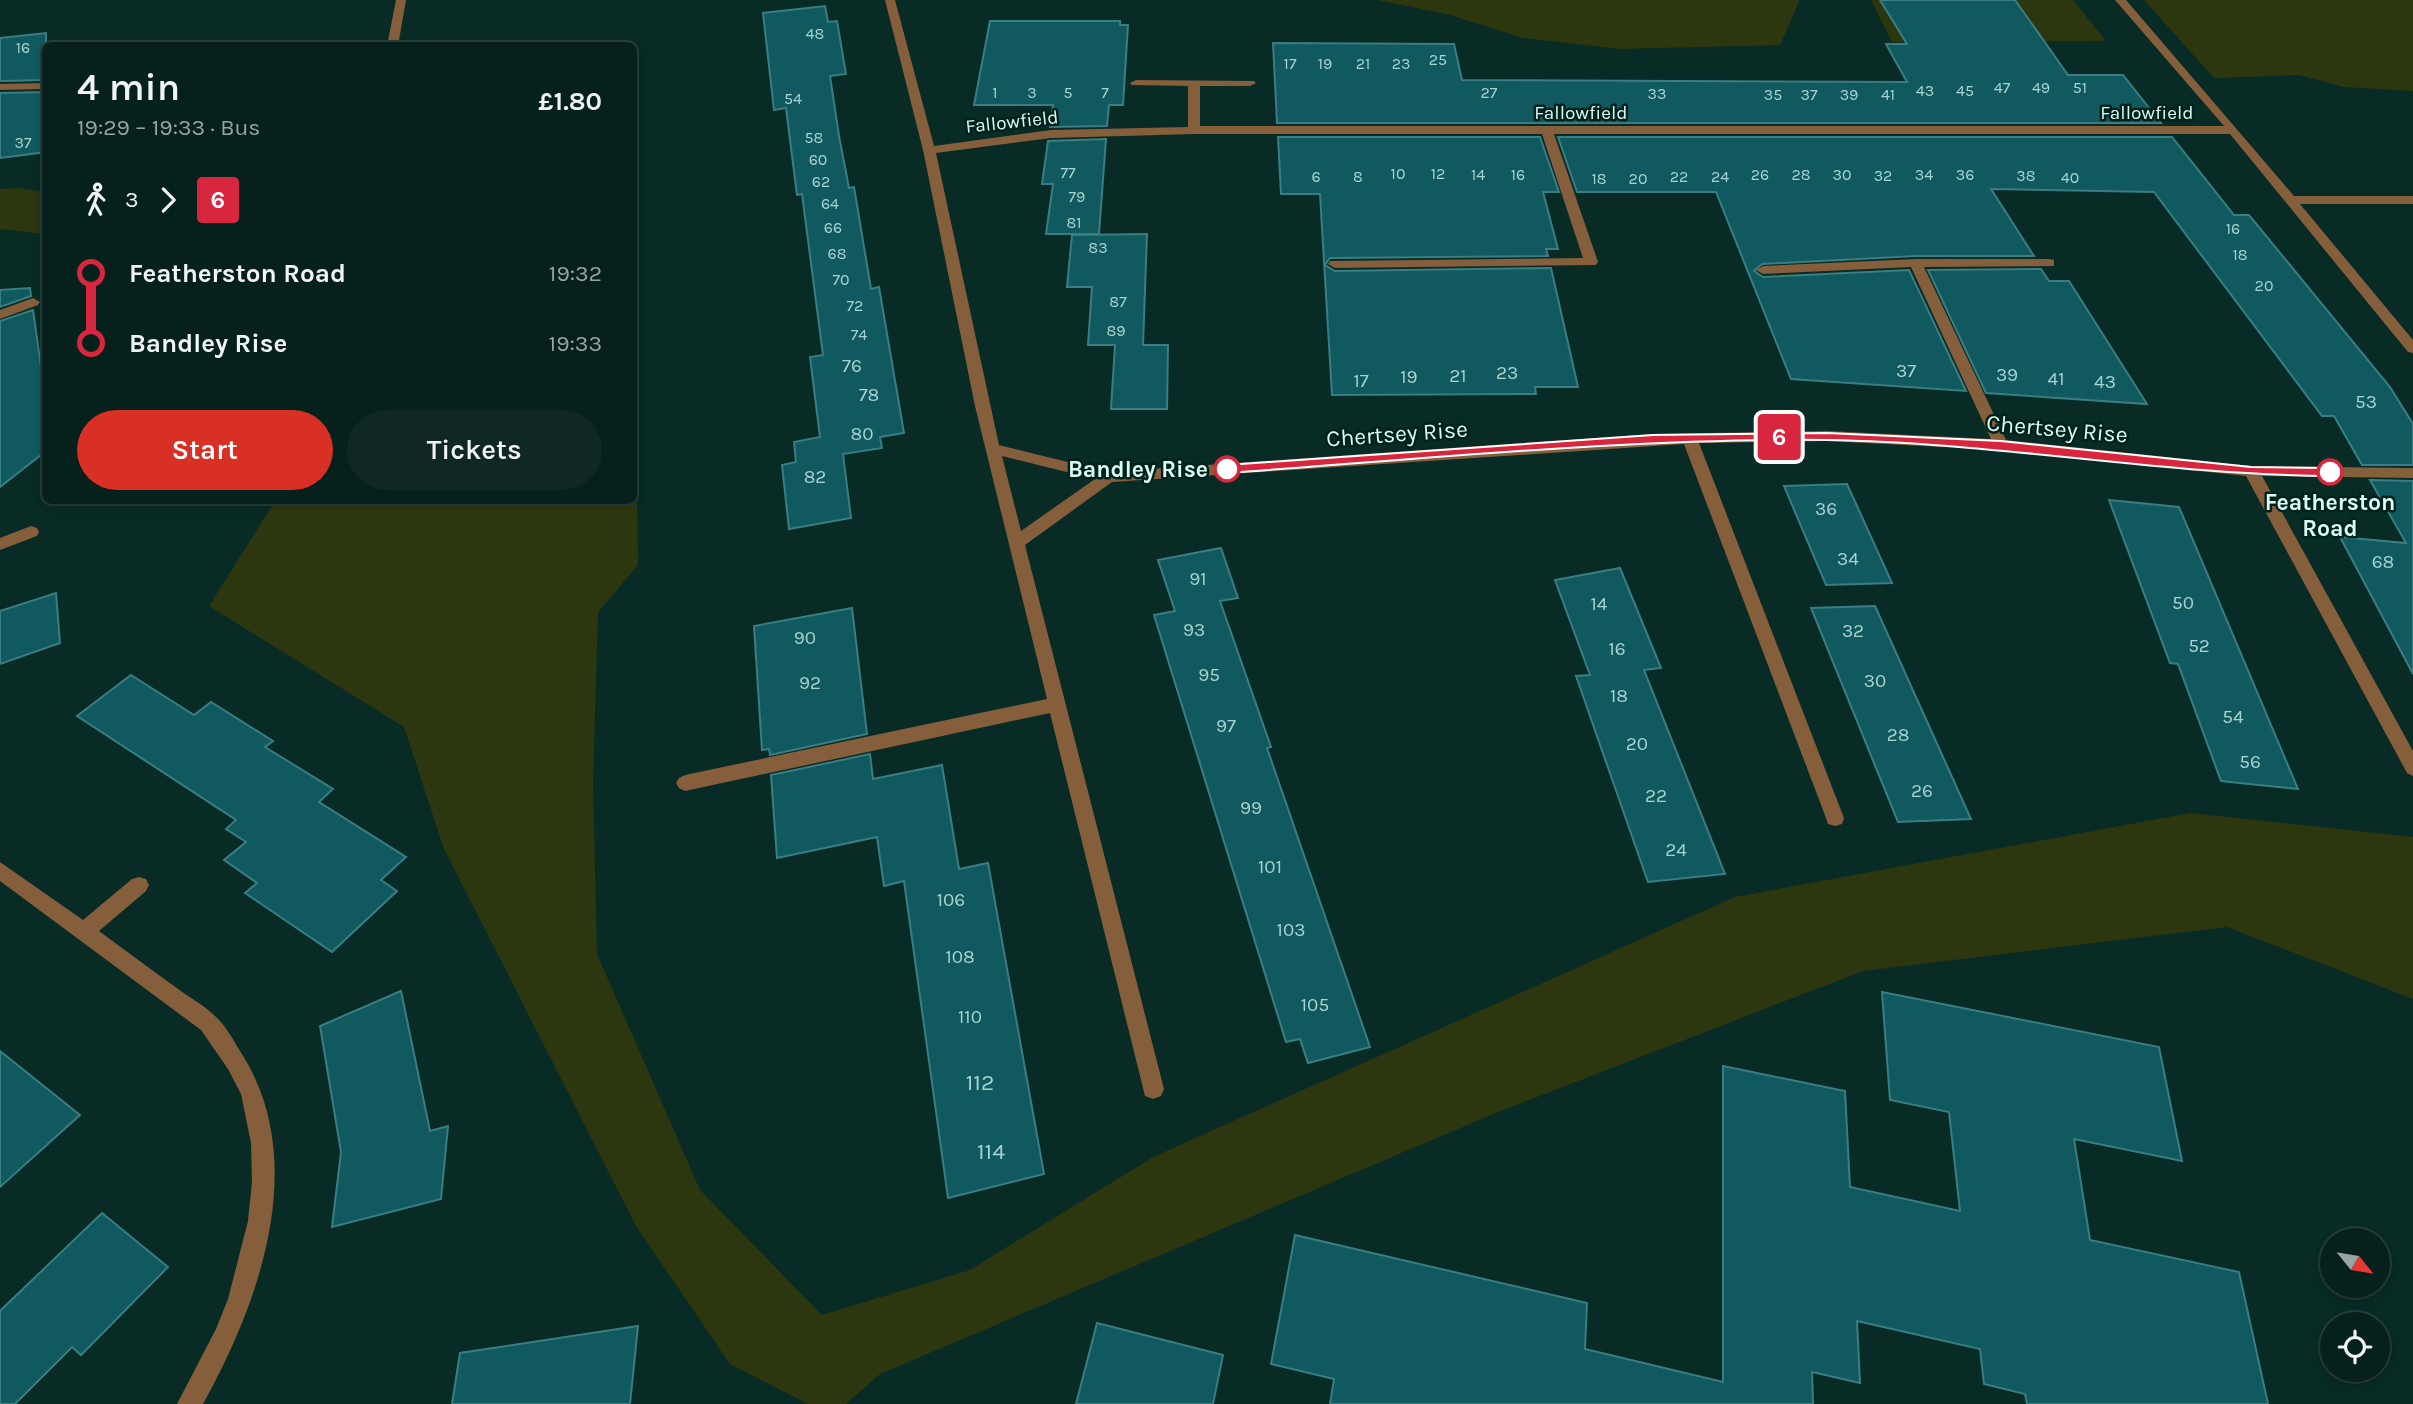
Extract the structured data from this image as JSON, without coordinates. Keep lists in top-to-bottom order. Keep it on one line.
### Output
{"streets":{"street":["Fallowfield","Chertsey Rise"]},"places":["Bandley Rise","Featherston Road"],"lines":["bus line 6"],"house_numbers":["48","16","25","17","19","21","23","47","49","51","43","45","1","3","5","7","27","33","35","37","39","41","54","58","37","60","77","10","12","14","16","26","28","30","34","36","32","38","6","8","22","24","40","18","20","62","79","64","81","66","16","83","68","18","70","20","87","72","89","74","76","37","23","39","21","19","41","17","43","78","53","80","82","36","34","68","91","50","14","93","32","90","52","16","95","30","92","18","54","97","28","20","56","26","22","99","24","101","106","103","108","105","110","112","114"],"north":"bottom right","page":{"on_map":"6","heading":["4 min","19:29 – 19:33 · Bus","£1.80"],"legs":["3","6"],"list":[{"name":"Featherston Road","value":"19:32"},{"name":"Bandley Rise","value":"19:33"}],"buttons":["Start","Tickets"]}}
